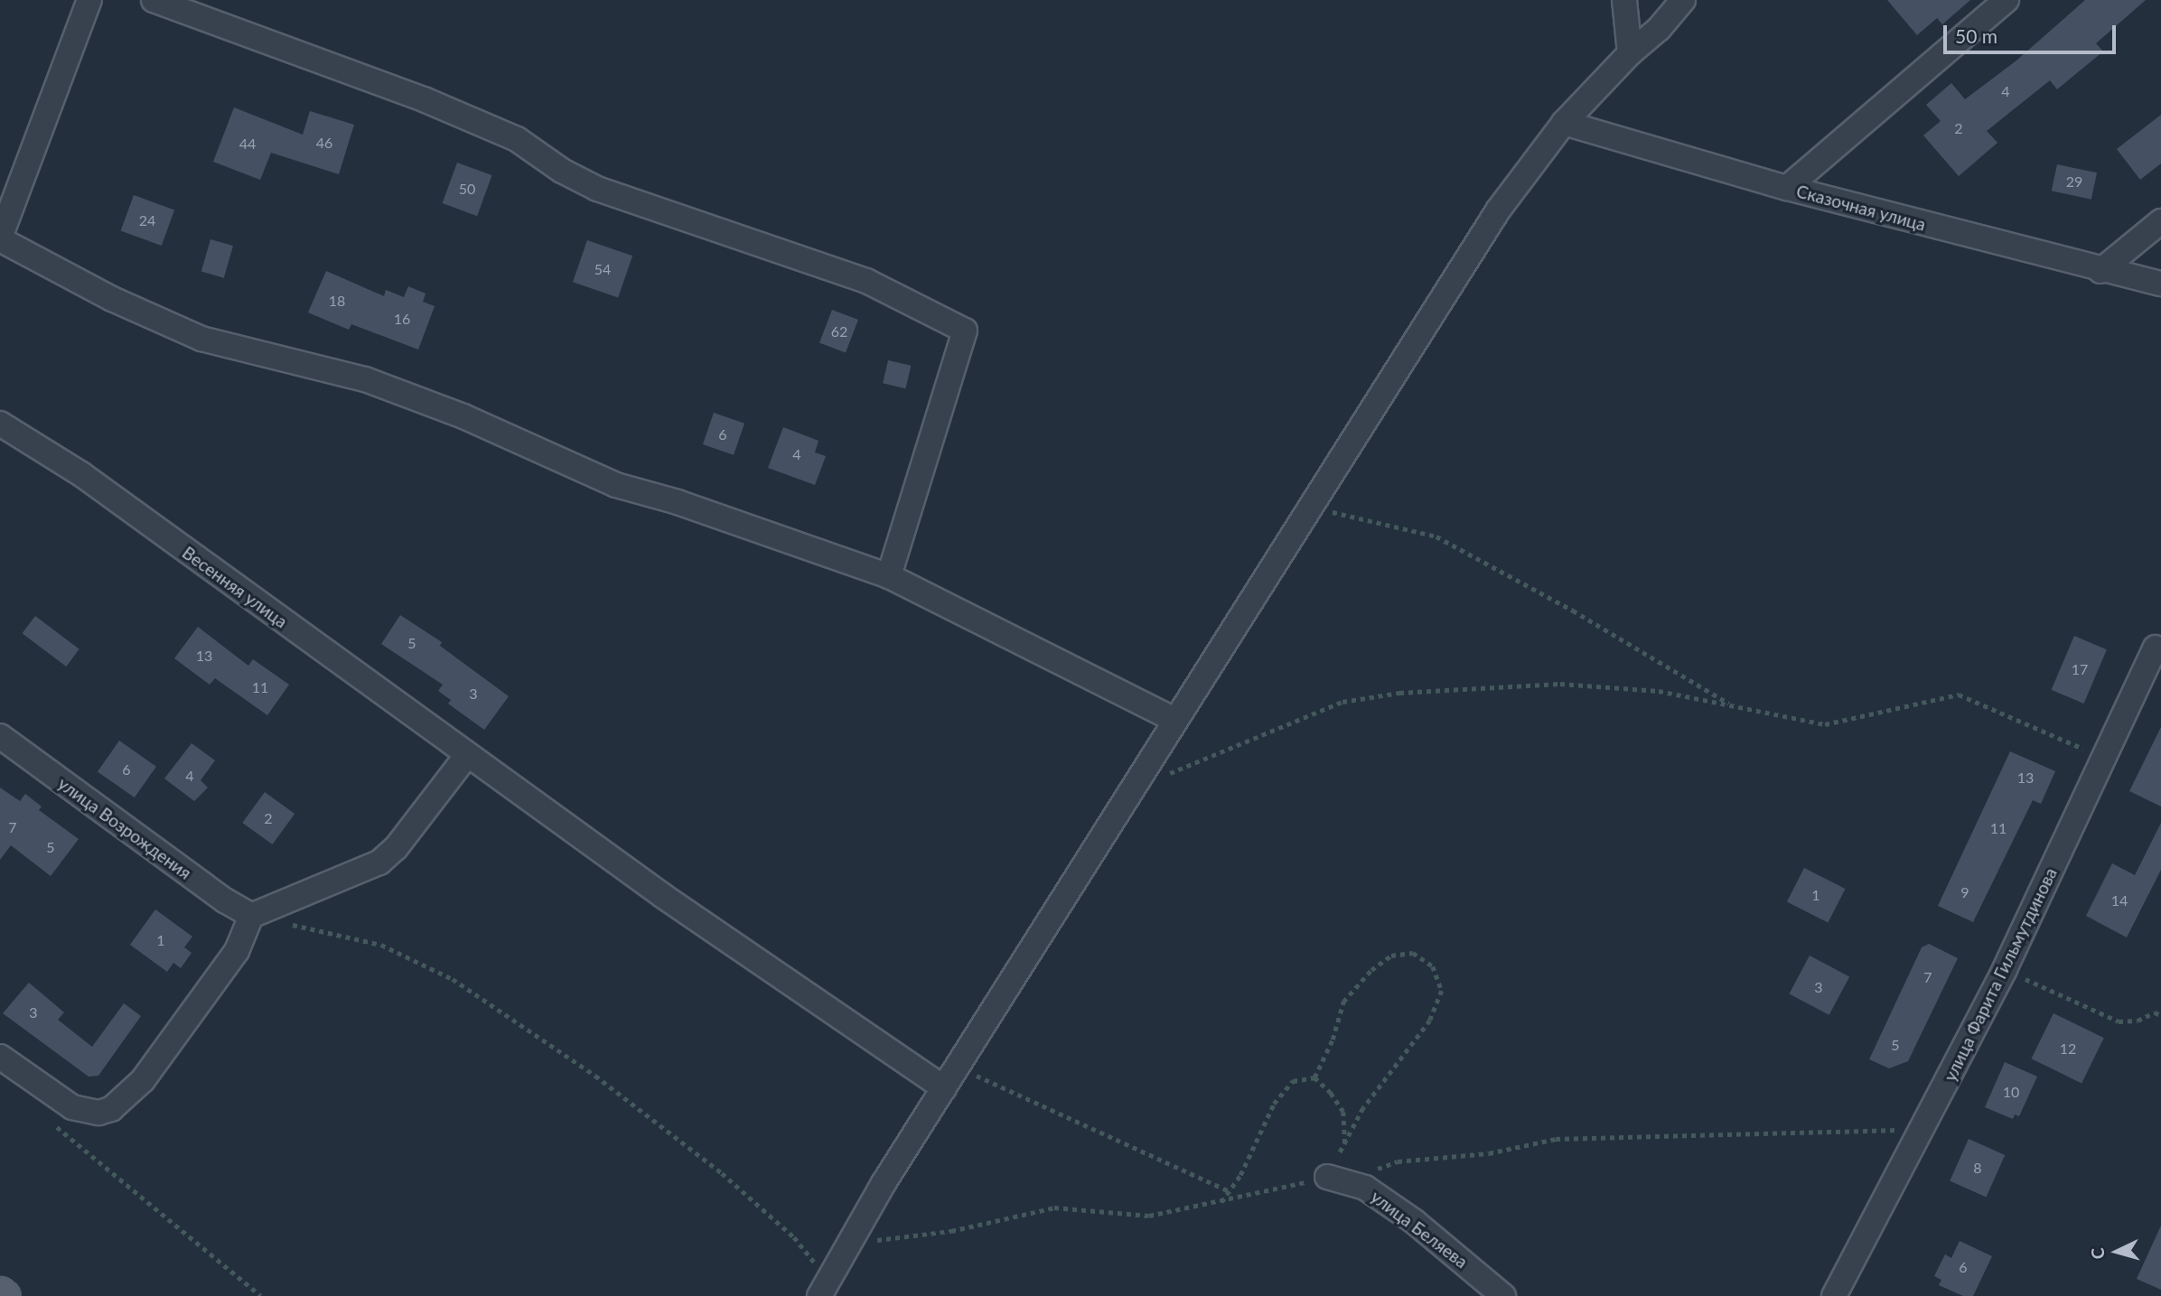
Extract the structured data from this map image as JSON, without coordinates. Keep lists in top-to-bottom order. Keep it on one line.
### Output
{"streets":{"street":["Сказочная улица","Весенняя улица","улица Возрождения","улица Фарита Гильмутдинова","улица Беляева"]},"house_numbers":["4","2","46","44","29","50","24","54","18","16","62","6","4","5","13","17","11","3","6","4","13","2","7","11","5","9","1","14","1","7","3","3","5","12","10","8","6"],"scale_bar":"50 m","north":"left"}
